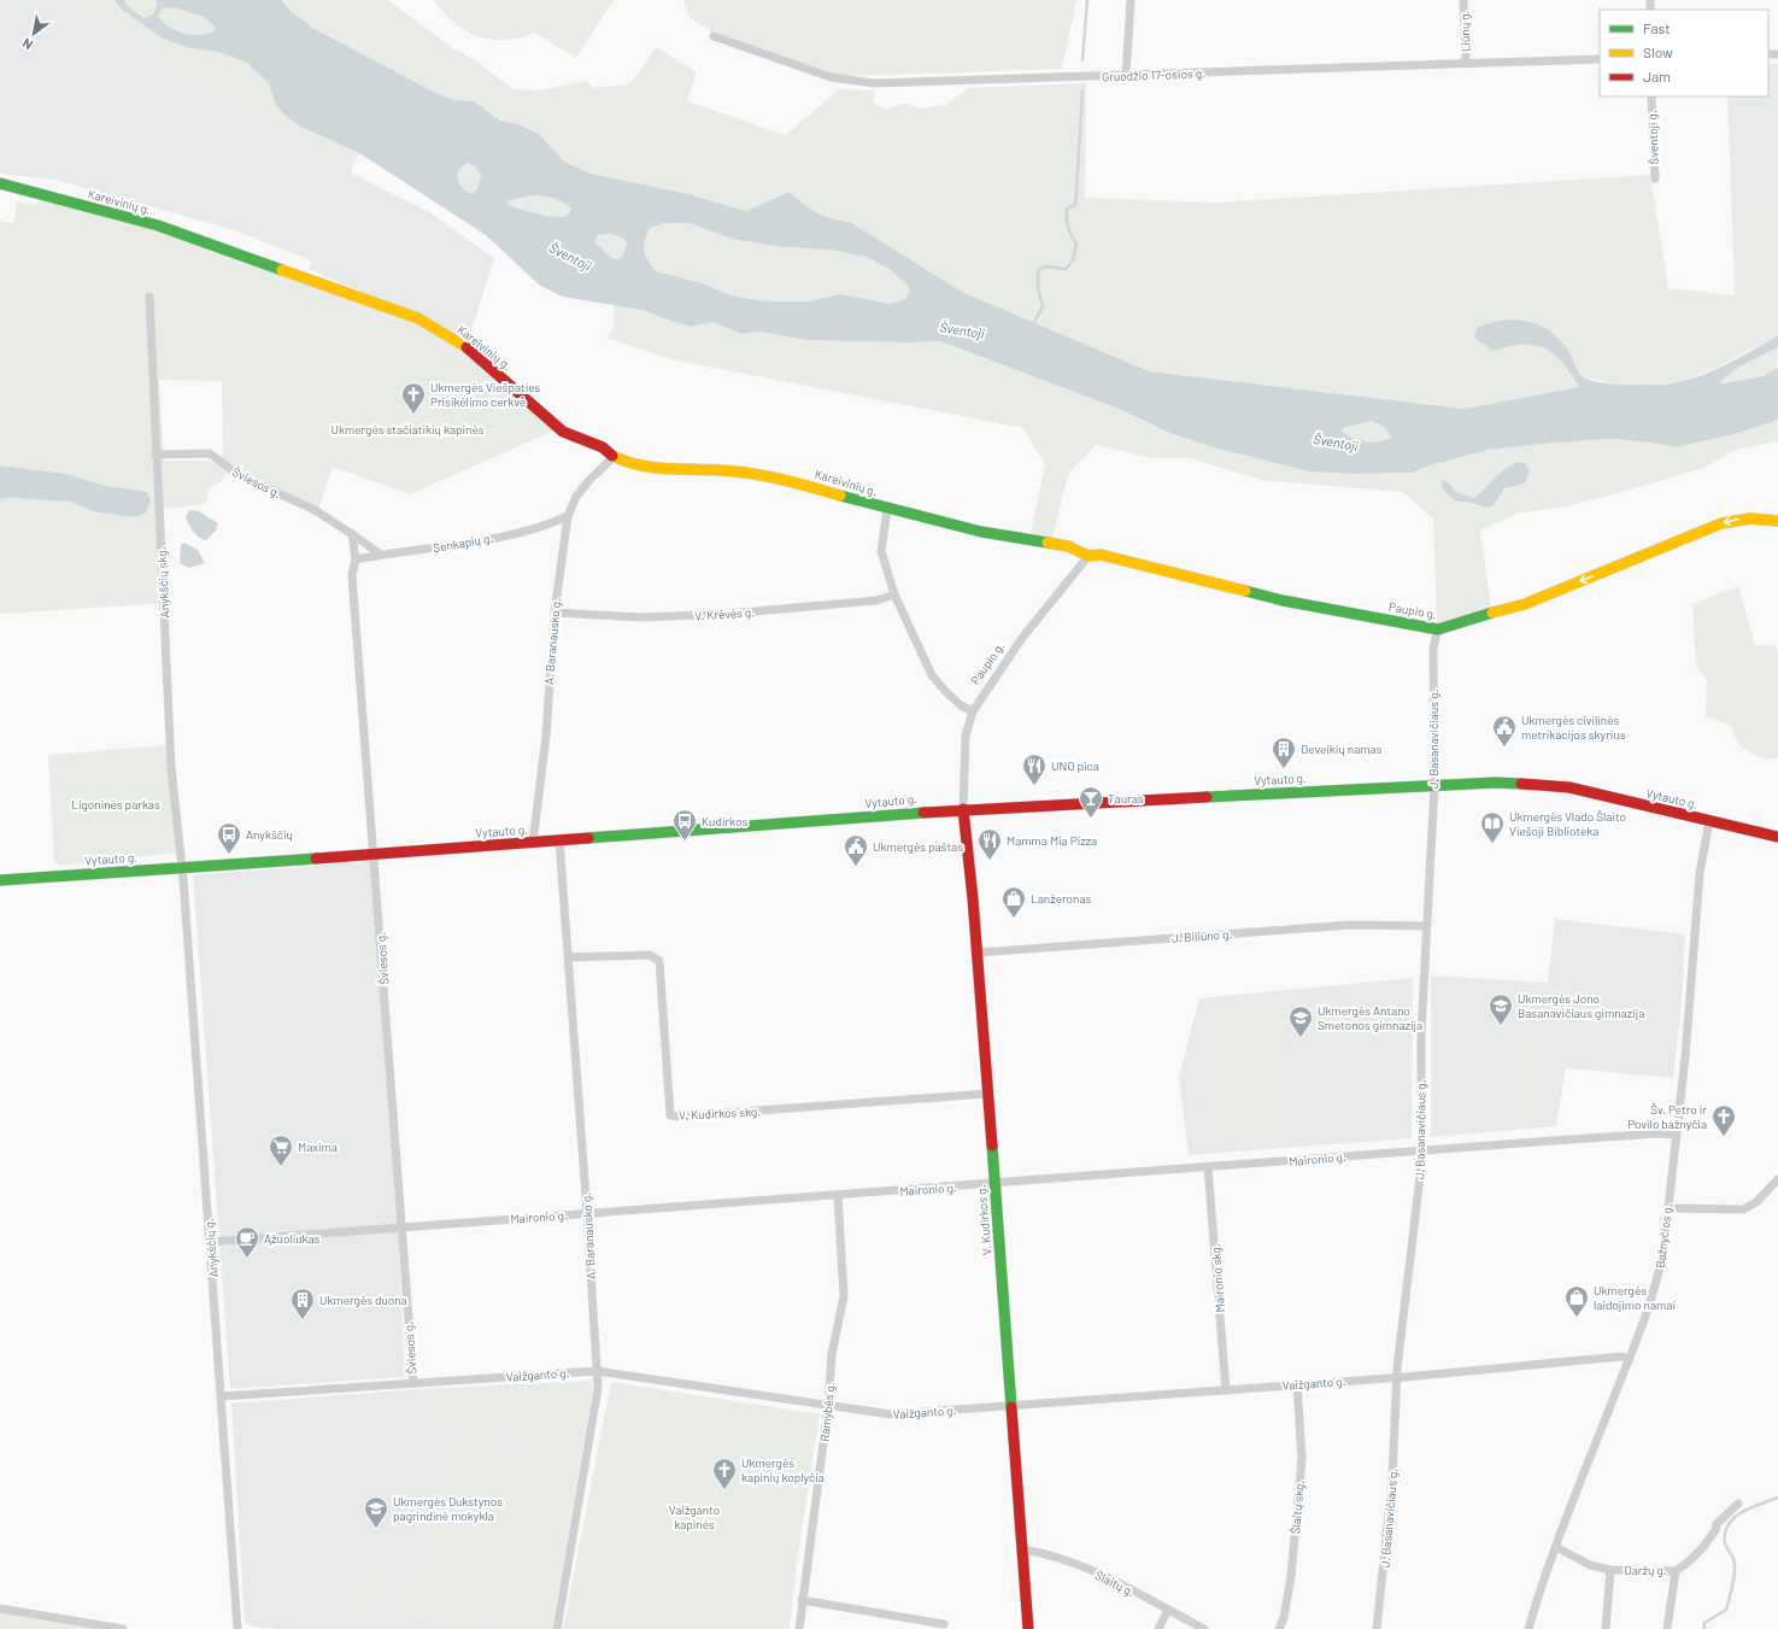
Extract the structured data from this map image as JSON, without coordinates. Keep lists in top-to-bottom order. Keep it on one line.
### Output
{"streets":{"street":["Liūnų g.","Gruodžio 17-osios g.","Šventoji g.","Kareivinių g.","Šviesos g.","Senkapių g.","Anykščių skg.","Paupio g.","V. Krėvės g.","A. Baranausko g.","J. Basanavičiaus g.","Vytauto g.","J. Biliūno g.","V. Kudirkos skg.","Maironio g.","V. Kudirkos g.","Bažnyčios g.","Anykščių g.","Maironio skg.","Vaižganto g.","Ramybės g.","Šlaitų skg.","Daržų g.","Šlaitų g."]},"crossings":[["Liūnų g.","Gruodžio 17-osios g."],["Kareivinių g.","Paupio g."],["Kareivinių g.","V. Krėvės g."],["Kareivinių g.","A. Baranausko g."],["Šviesos g.","Senkapių g."],["Šviesos g.","Anykščių skg."],["Šviesos g.","Vytauto g."],["Šviesos g.","Maironio g."],["Šviesos g.","Vaižganto g."],["Senkapių g.","A. Baranausko g."],["Anykščių skg.","Vytauto g."],["Anykščių skg.","Anykščių g."],["Paupio g.","J. Basanavičiaus g."],["Paupio g.","Vytauto g."],["Paupio g.","V. Kudirkos g."],["V. Krėvės g.","A. Baranausko g."],["A. Baranausko g.","Vytauto g."],["A. Baranausko g.","V. Kudirkos skg."],["A. Baranausko g.","Maironio g."],["A. Baranausko g.","Vaižganto g."],["J. Basanavičiaus g.","Vytauto g."],["J. Basanavičiaus g.","J. Biliūno g."],["J. Basanavičiaus g.","Maironio g."],["J. Basanavičiaus g.","Vaižganto g."],["Vytauto g.","V. Kudirkos g."],["Vytauto g.","Bažnyčios g."],["Vytauto g.","Anykščių g."],["J. Biliūno g.","V. Kudirkos g."],["V. Kudirkos skg.","V. Kudirkos g."],["Maironio g.","V. Kudirkos g."],["Maironio g.","Bažnyčios g."],["Maironio g.","Anykščių g."],["Maironio g.","Maironio skg."],["Maironio g.","Ramybės g."],["V. Kudirkos g.","Vaižganto g."],["V. Kudirkos g.","Šlaitų g."],["Bažnyčios g.","Vaižganto g."],["Bažnyčios g.","Daržų g."],["Anykščių g.","Vaižganto g."],["Maironio skg.","Vaižganto g."],["Vaižganto g.","Ramybės g."],["Vaižganto g.","Šlaitų skg."]],"water":["Šventoji"],"parks":["Ukmergės stačiatikių kapinės","Ligoninės parkas","Vaižganto kapinės"],"places":{"church":["Ukmergės Viešpaties Prisikėlimo cerkvė","Šv. Petro ir Povilo bažnyčia","Ukmergės kapinių koplyčia"],"public building":["Ukmergės civilinės metrikacijos skyrius","Ukmergės paštas"],"building":["Deveikių namas","Ukmergės duona"],"restaurant":["UNO pica","Mamma Mia Pizza"],"bar":["Tauras"],"bus stop":["Kudirkos","Anykščių"],"library":["Ukmergės Vlado Šlaito Viešoji Biblioteka"],"shop":["Lanžeronas","Ukmergės laidojimo namai"],"school or university":["Ukmergės Jono Basanavičiaus gimnazija","Ukmergės Antano Smetonos gimnazija","Ukmergės Dukstynos pagrindinė mokykla"],"supermarket":["Maxima"],"cafe":["Ąžuoliukas"]},"legend":["Fast","Slow","Jam"],"north":"bottom left"}
